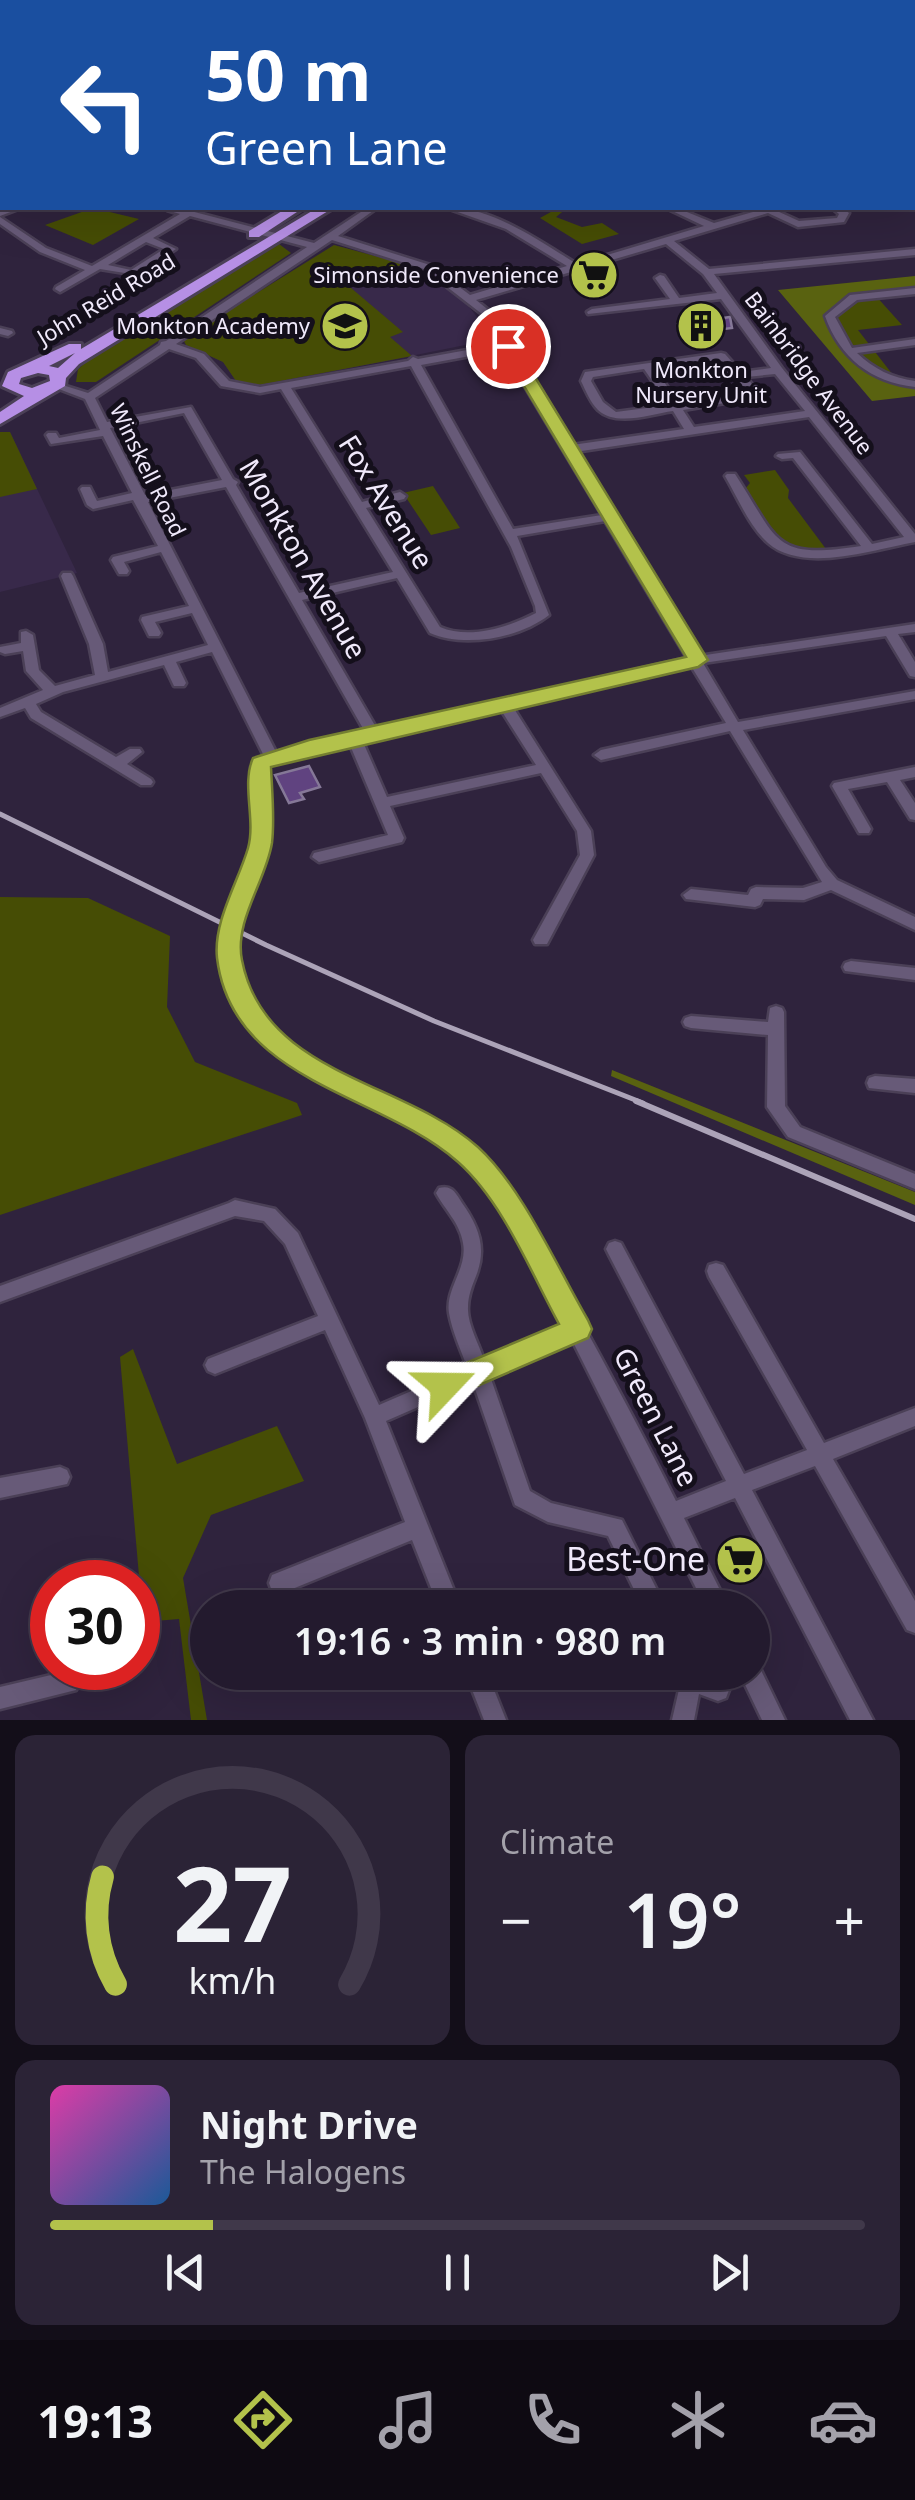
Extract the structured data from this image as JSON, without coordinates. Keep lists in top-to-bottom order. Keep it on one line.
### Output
{"streets":{"highway":["John Reid Road"],"street":["Bainbridge Avenue","Winskell Road","Fox Avenue","Monkton Avenue","Green Lane"]},"crossings":[["Winskell Road","Monkton Avenue"],["Winskell Road","Green Lane"]],"places":{"supermarket":["Simonside Convenience","Best-One"],"school or university":["Monkton Academy"],"building":["Monkton Nursery Unit"]},"page":{"turn":["50 m","Green Lane"],"limit":"30","trip":"19:16 · 3 min · 980 m","tile":"Climate","heat":["−","19°","+"],"song":["Night Drive","The Halogens"],"tabs":"19:13","gauge":["27","km/h"]}}
